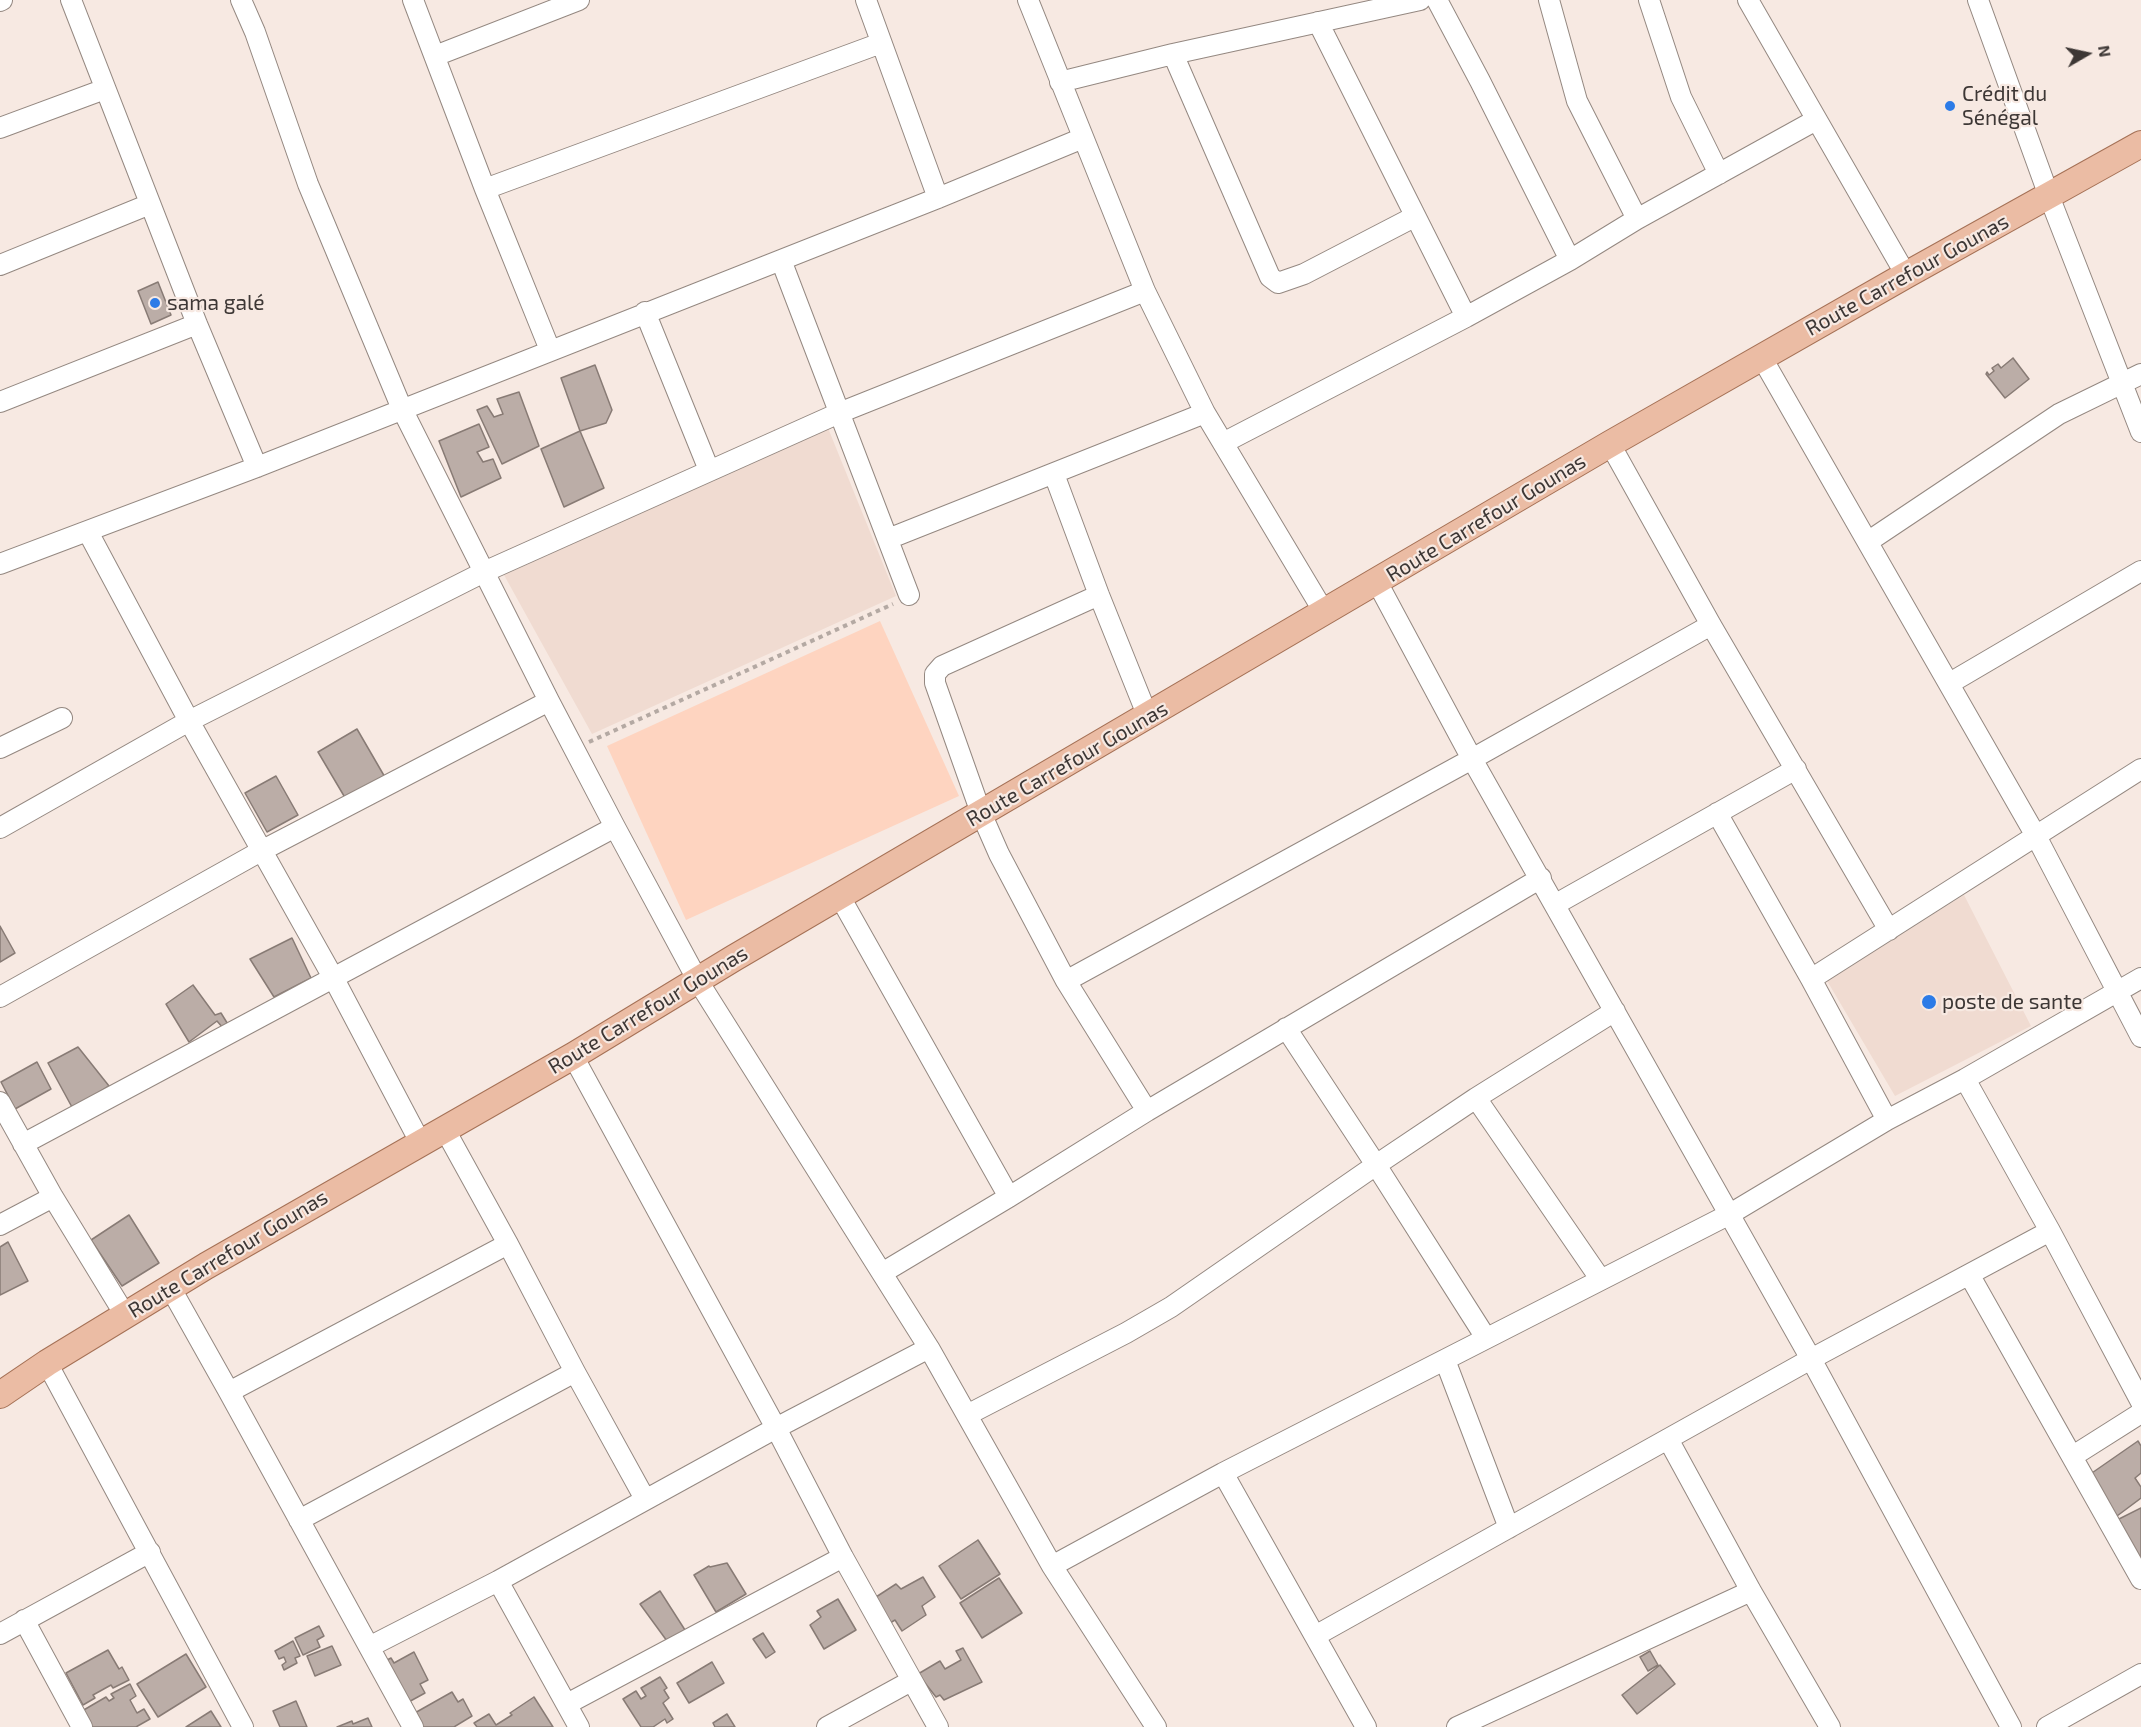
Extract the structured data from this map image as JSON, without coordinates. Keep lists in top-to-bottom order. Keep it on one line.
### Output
{"streets":{"main road":["Route Carrefour Gounas"]},"places":["Crédit du Sénégal","sama galé","poste de sante"],"north":"right"}
